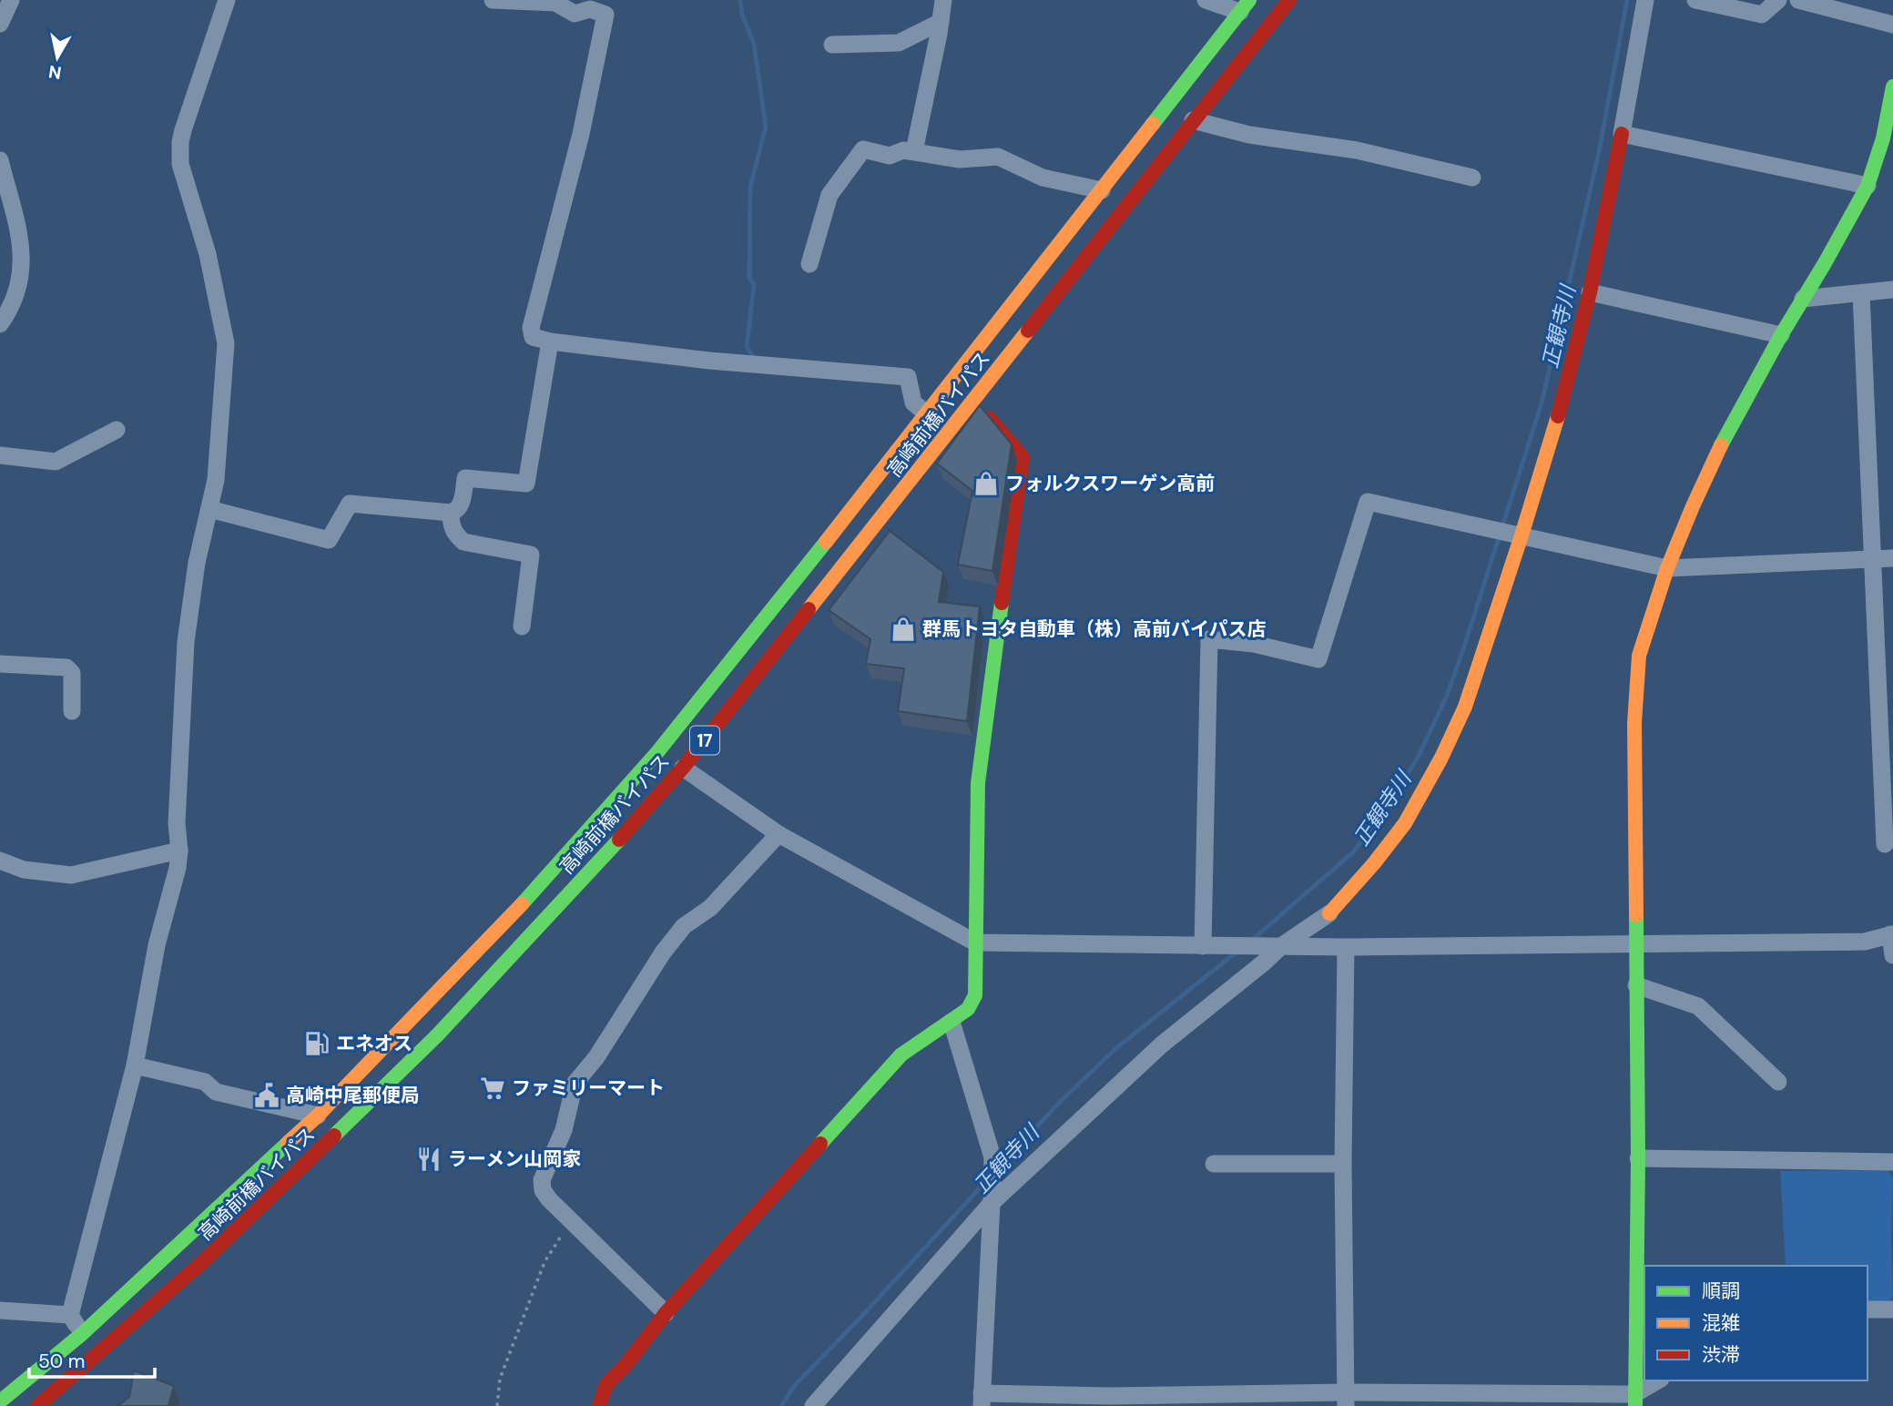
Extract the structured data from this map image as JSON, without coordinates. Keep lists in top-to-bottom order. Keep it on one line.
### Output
{"streets":{"main road":["高崎前橋バイパス","17"]},"water":["正観寺川"],"places":{"shop":["フォルクスワーゲン高前","群馬トヨタ自動車（株）高前バイパス店"],"fuel station":["エネオス"],"supermarket":["ファミリーマート"],"public building":["高崎中尾郵便局"],"restaurant":["ラーメン山岡家"]},"legend":["順調","混雑","渋滞"],"scale_bar":"50 m","north":"bottom"}
